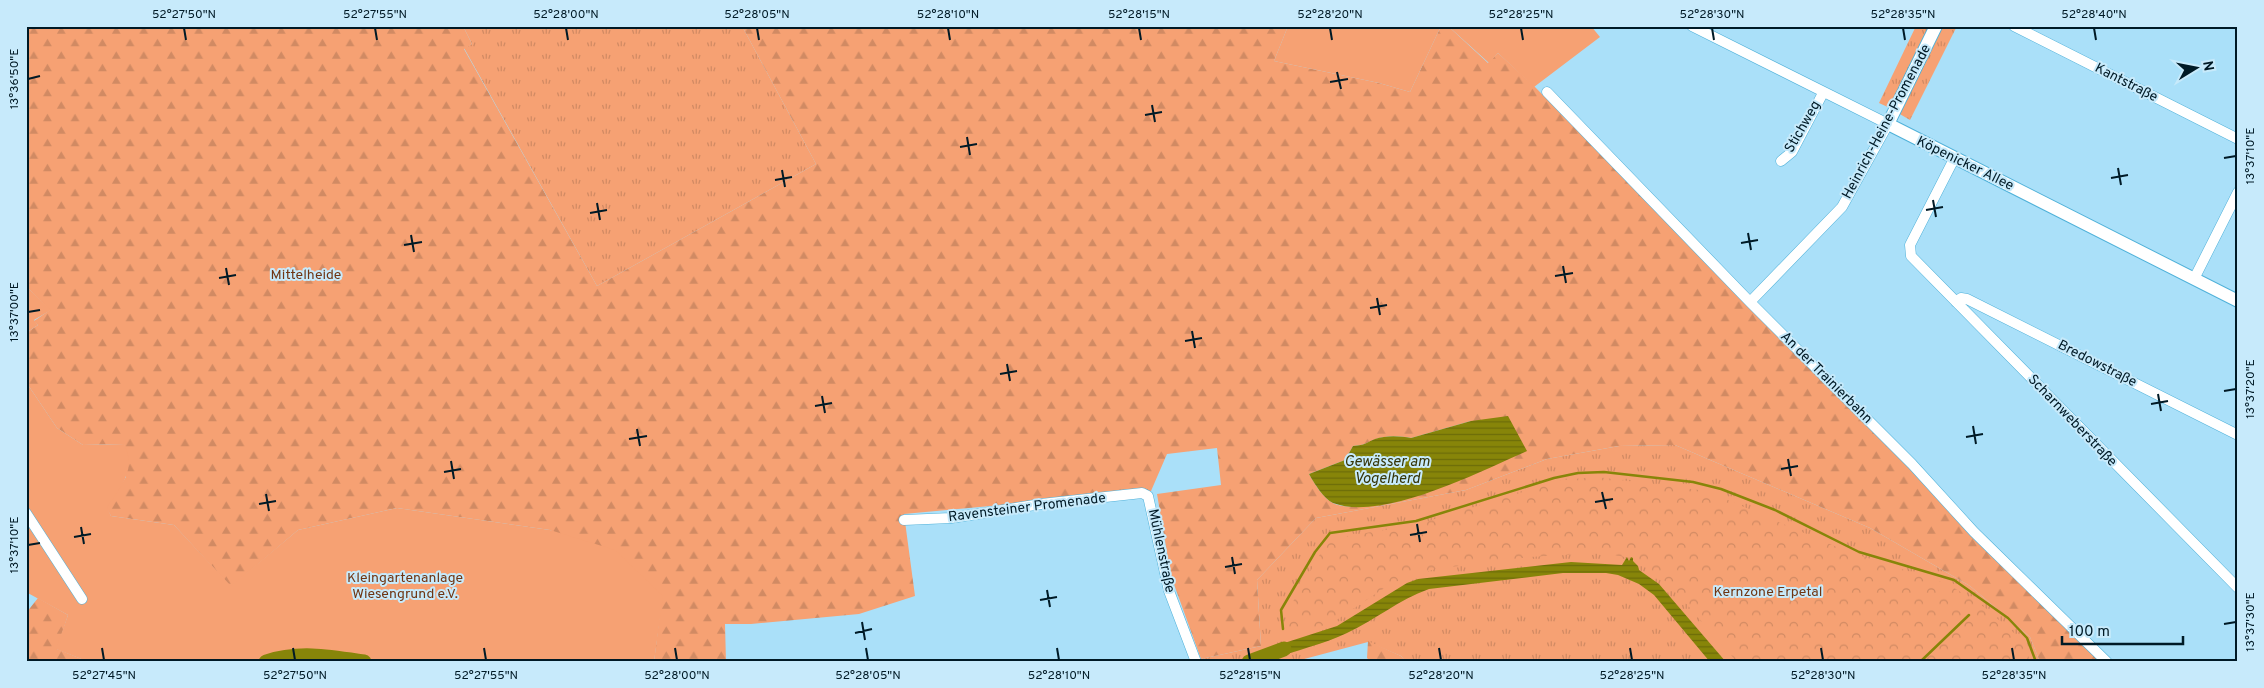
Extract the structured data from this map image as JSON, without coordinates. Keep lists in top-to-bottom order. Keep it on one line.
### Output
{"streets":{"street":["Kantstraße","Heinrich-Heine-Promenade","Stichweg","Köpenicker Allee","Bredowstraße","An der Trainierbahn","Scharnweberstraße","Ravensteiner Promenade","Mühlenstraße"]},"crossings":[["Heinrich-Heine-Promenade","Köpenicker Allee"],["Heinrich-Heine-Promenade","An der Trainierbahn"],["Stichweg","Köpenicker Allee"],["Köpenicker Allee","Scharnweberstraße"],["Bredowstraße","Scharnweberstraße"],["Ravensteiner Promenade","Mühlenstraße"]],"water":["Gewässer am Vogelherd"],"parks":["Mittelheide","Kleingartenanlage Wiesengrund e.V.","Kernzone Erpetal"],"scale_bar":"100 m","north":"right","coordinates":["52°27'50\"N","52°27'55\"N","52°28'00\"N","52°28'05\"N","52°28'10\"N","52°28'15\"N","52°28'20\"N","52°28'25\"N","52°28'30\"N","52°28'35\"N","52°28'40\"N","13°36'50\"E","13°37'10\"E","13°37'00\"E","13°37'20\"E","13°37'30\"E","52°27'45\"N"]}
